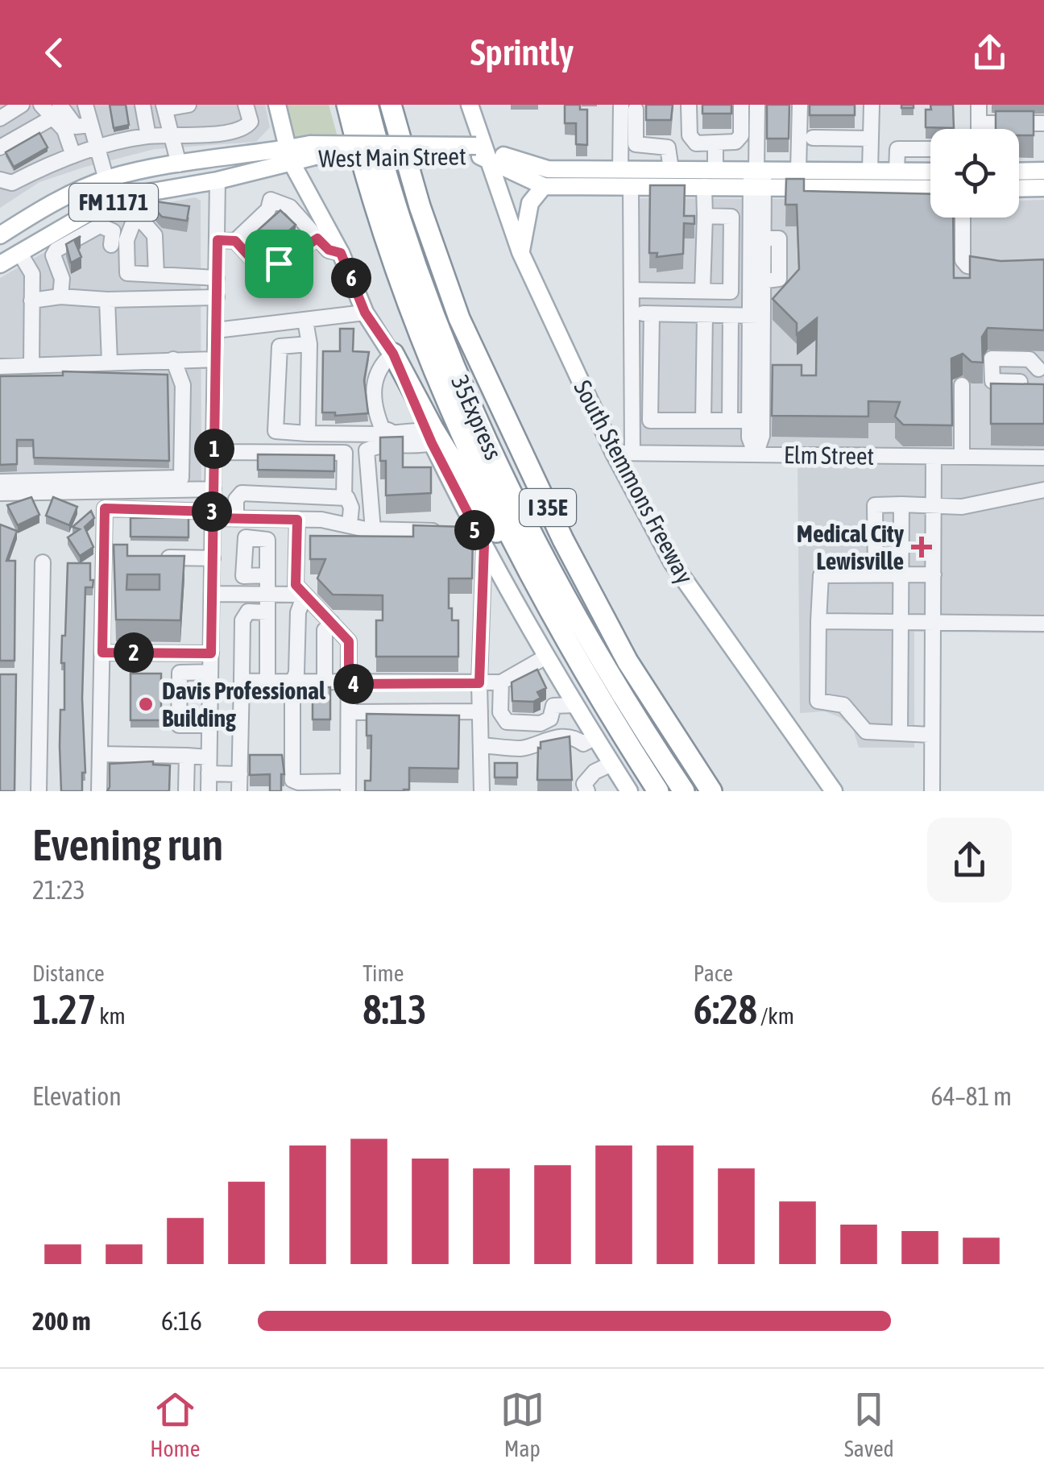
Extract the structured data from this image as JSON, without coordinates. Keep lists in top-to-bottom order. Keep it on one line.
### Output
{"streets":{"highway":["35Express","I 35E"],"main road":["West Main Street","FM 1171","South Stemmons Freeway"],"street":["Elm Street"]},"crossings":[["West Main Street","South Stemmons Freeway"],["Elm Street","South Stemmons Freeway"]],"places":{"health":["Medical City Lewisville"],"other":["Davis Professional Building"]},"page":{"header":"Sprintly","pins":["6","1","3","5","2","4"],"heading":["Evening run","21:23"],"stats":[["Distance","1.27 km"],["Time","8:13"],["Pace","6:28 /km"]],"chart":["Elevation","64–81 m"],"list":[{"name":"200 m","note":"6:16"}],"tabs":["Home","Map","Saved"]}}
